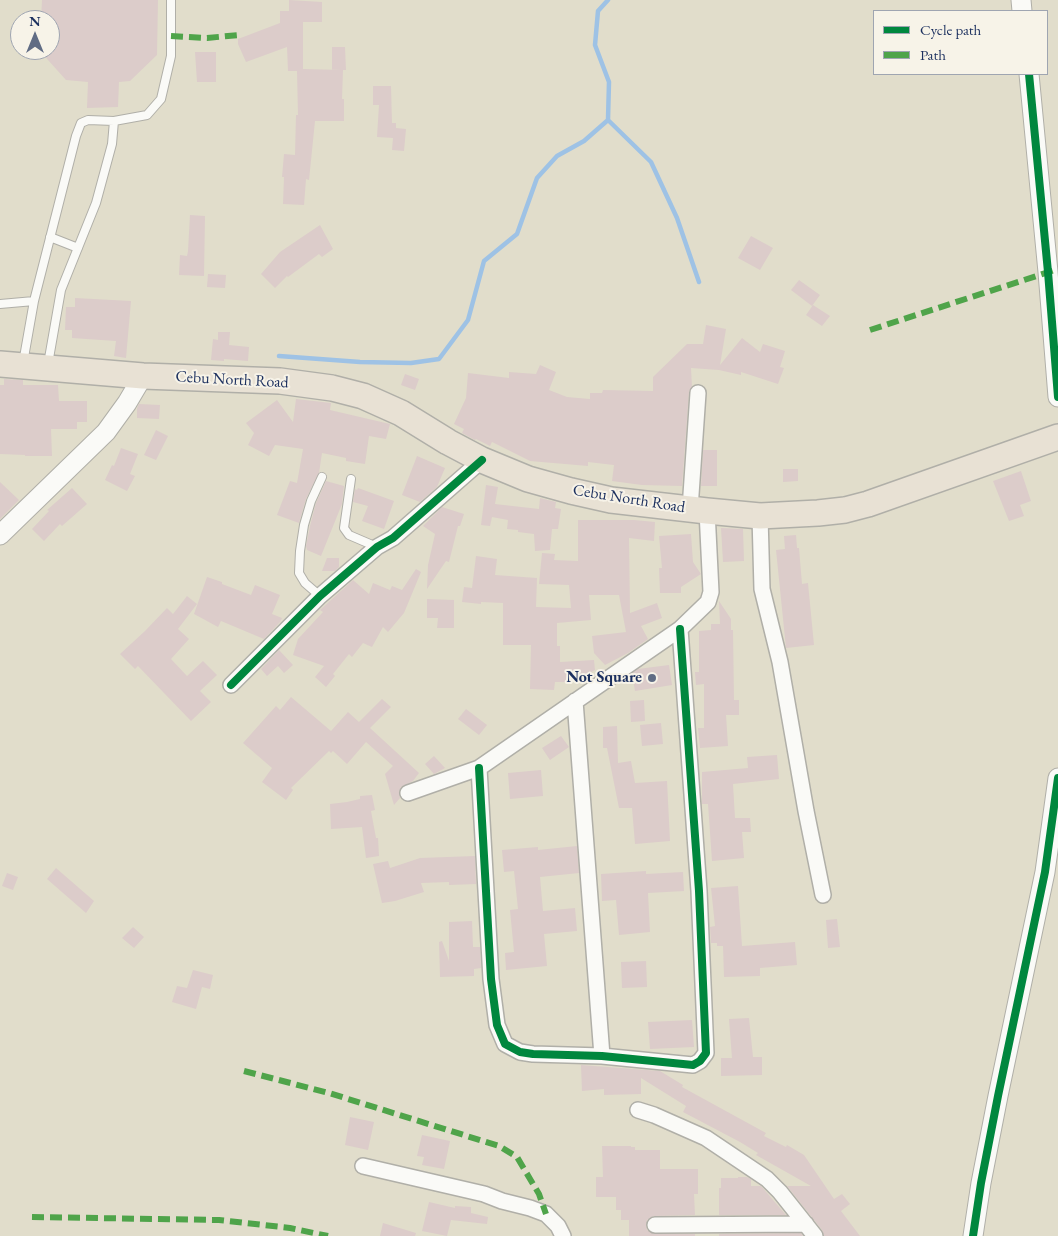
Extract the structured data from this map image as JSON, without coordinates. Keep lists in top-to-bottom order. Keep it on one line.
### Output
{"streets":{"highway":["Cebu North Road"]},"places":["Not Square"],"legend":["Cycle path","Path"],"north":"top"}
